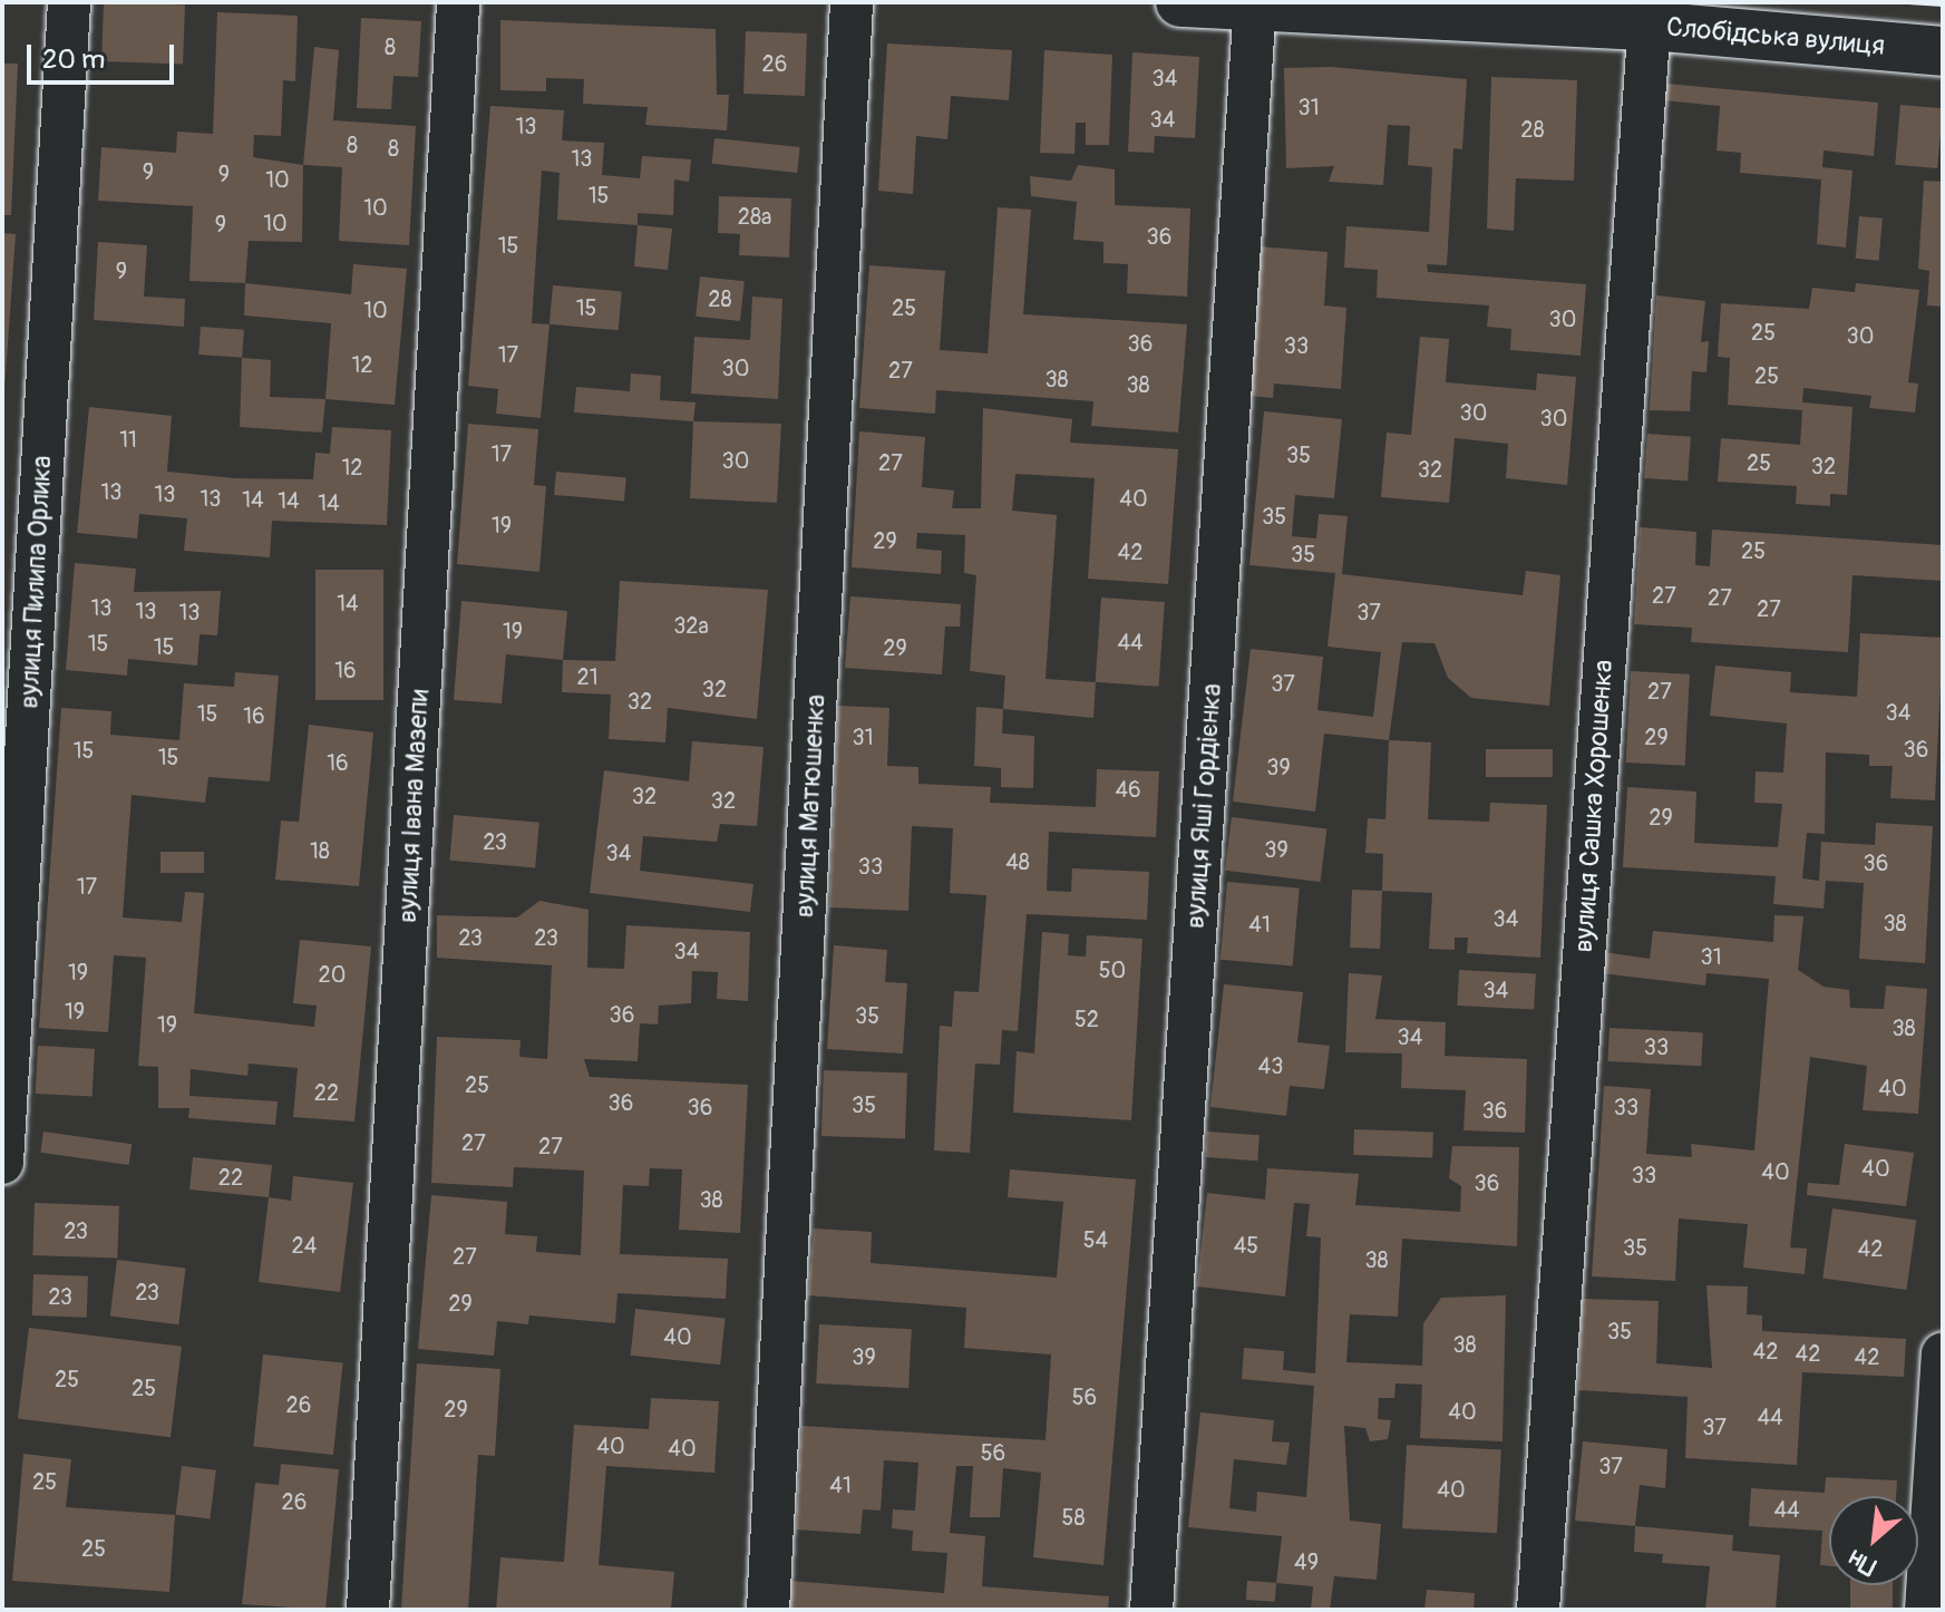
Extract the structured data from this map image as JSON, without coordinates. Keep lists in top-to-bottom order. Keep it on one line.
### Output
{"streets":{"main road":["Слобідська вулиця"],"street":["вулиця Пилипа Орлика","вулиця Івана Мазепи","вулиця Матюшенка","вулиця Яші Гордієнка","вулиця Сашка Хорошенка"]},"crossings":[["Слобідська вулиця","вулиця Яші Гордієнка"],["Слобідська вулиця","вулиця Сашка Хорошенка"]],"house_numbers":["8","26","34","31","34","13","28","8","8","13","9","9","10","15","10","28а","10","9","36","15","9","28","15","25","10","30","25","30","36","33","17","12","30","27","25","38","38","30","30","11","17","35","30","27","25","32","12","32","13","13","13","40","14","14","14","35","19","29","25","42","35","27","27","14","13","27","13","13","37","32а","19","44","15","15","29","16","21","37","32","27","32","34","15","16","31","29","36","15","15","16","39","46","32","32","29","23","39","18","34","48","36","33","17","34","38","41","23","23","34","31","50","19","20","34","19","36","35","52","19","38","34","33","43","25","40","22","36","35","36","33","36","27","27","40","40","33","22","36","38","23","54","24","45","35","42","27","38","23","23","29","35","40","38","42","42","39","42","25","25","56","26","29","40","44","37","40","40","56","37","25","41","40","26","44","58","25","49"],"scale_bar":"20 m","north":"bottom left"}
